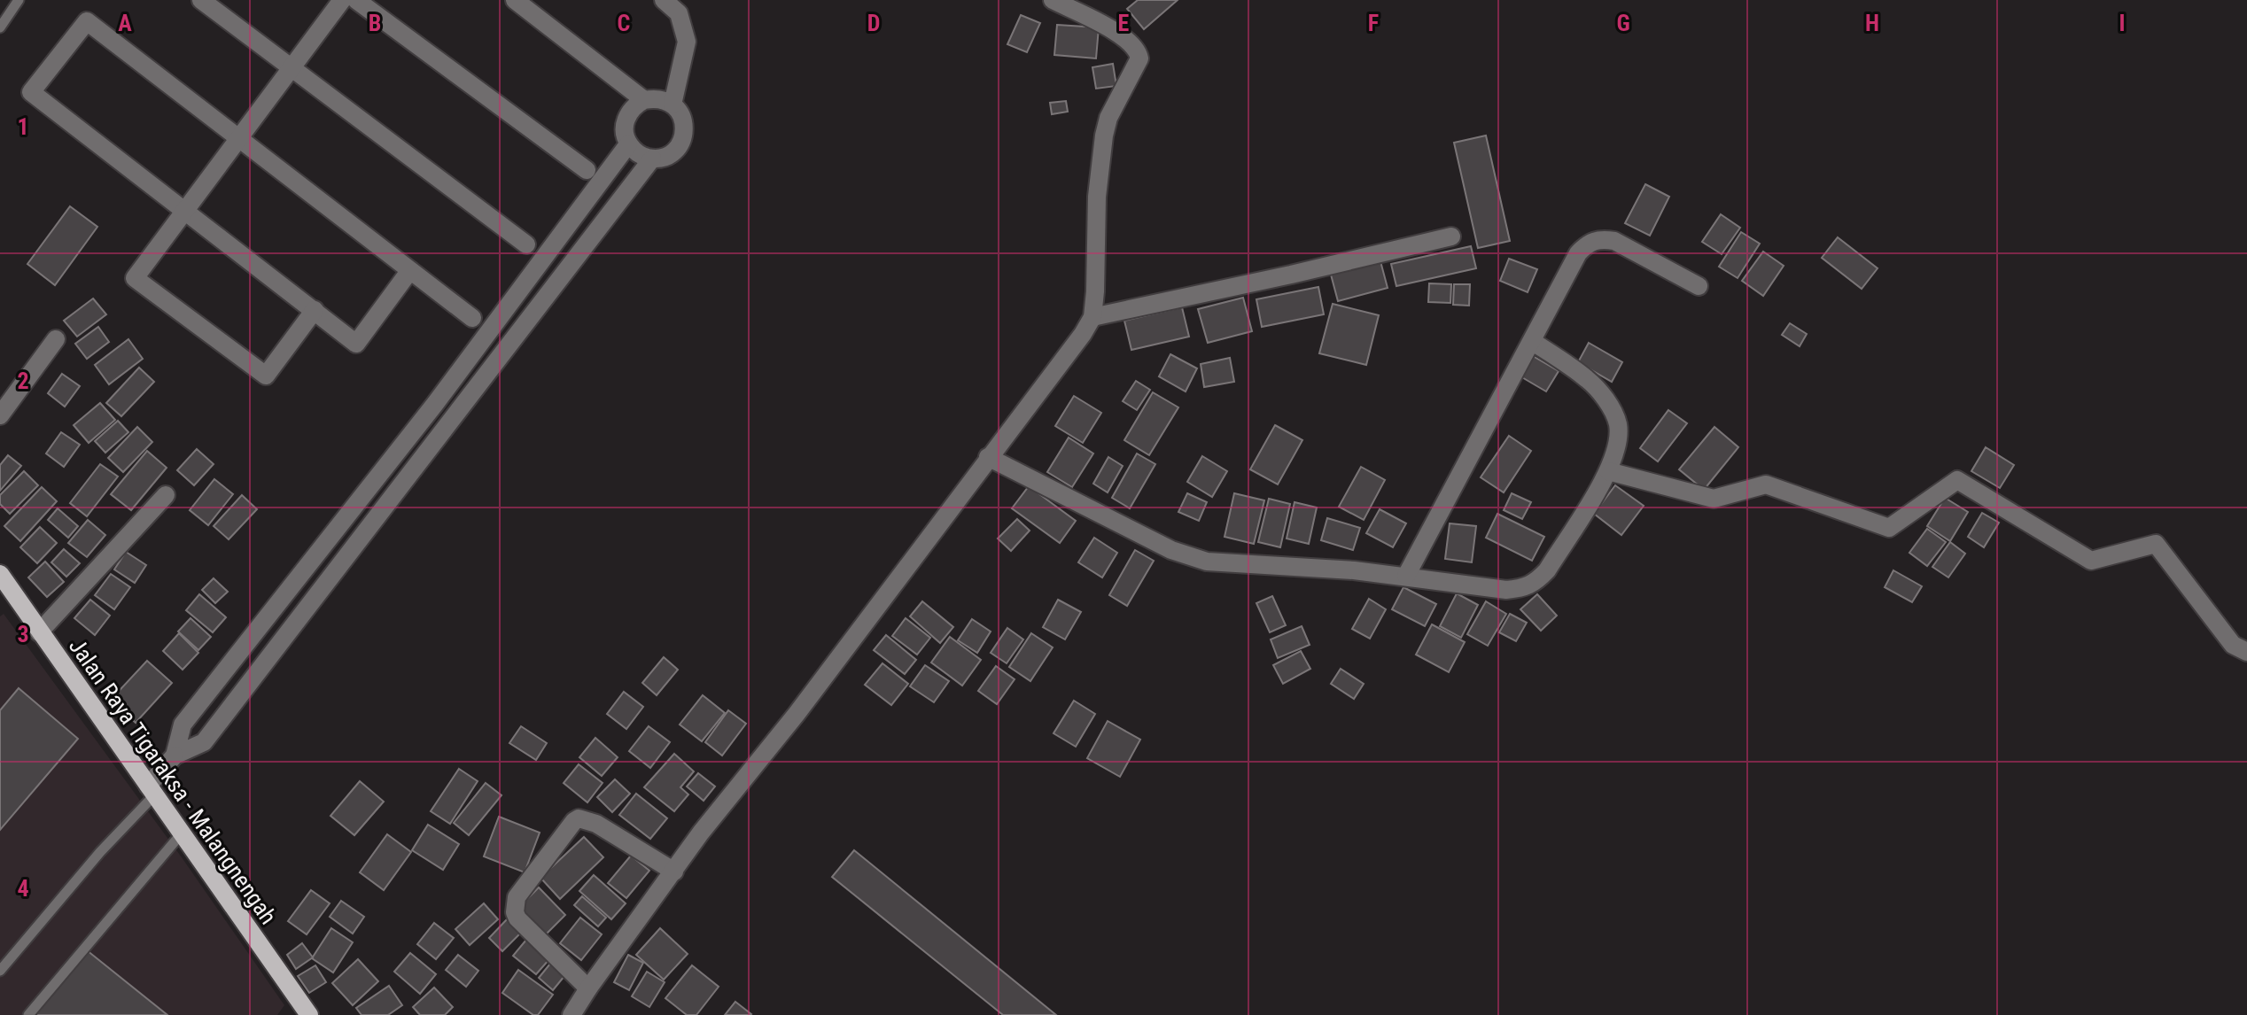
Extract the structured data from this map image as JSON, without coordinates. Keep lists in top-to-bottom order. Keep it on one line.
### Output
{"streets":{"main road":["Jalan Raya Tigaraksa - Malangnengah"]},"grid":{"columns":["A","B","C","D","E","F","G","H","I"],"rows":["1","2","3","4"]}}
